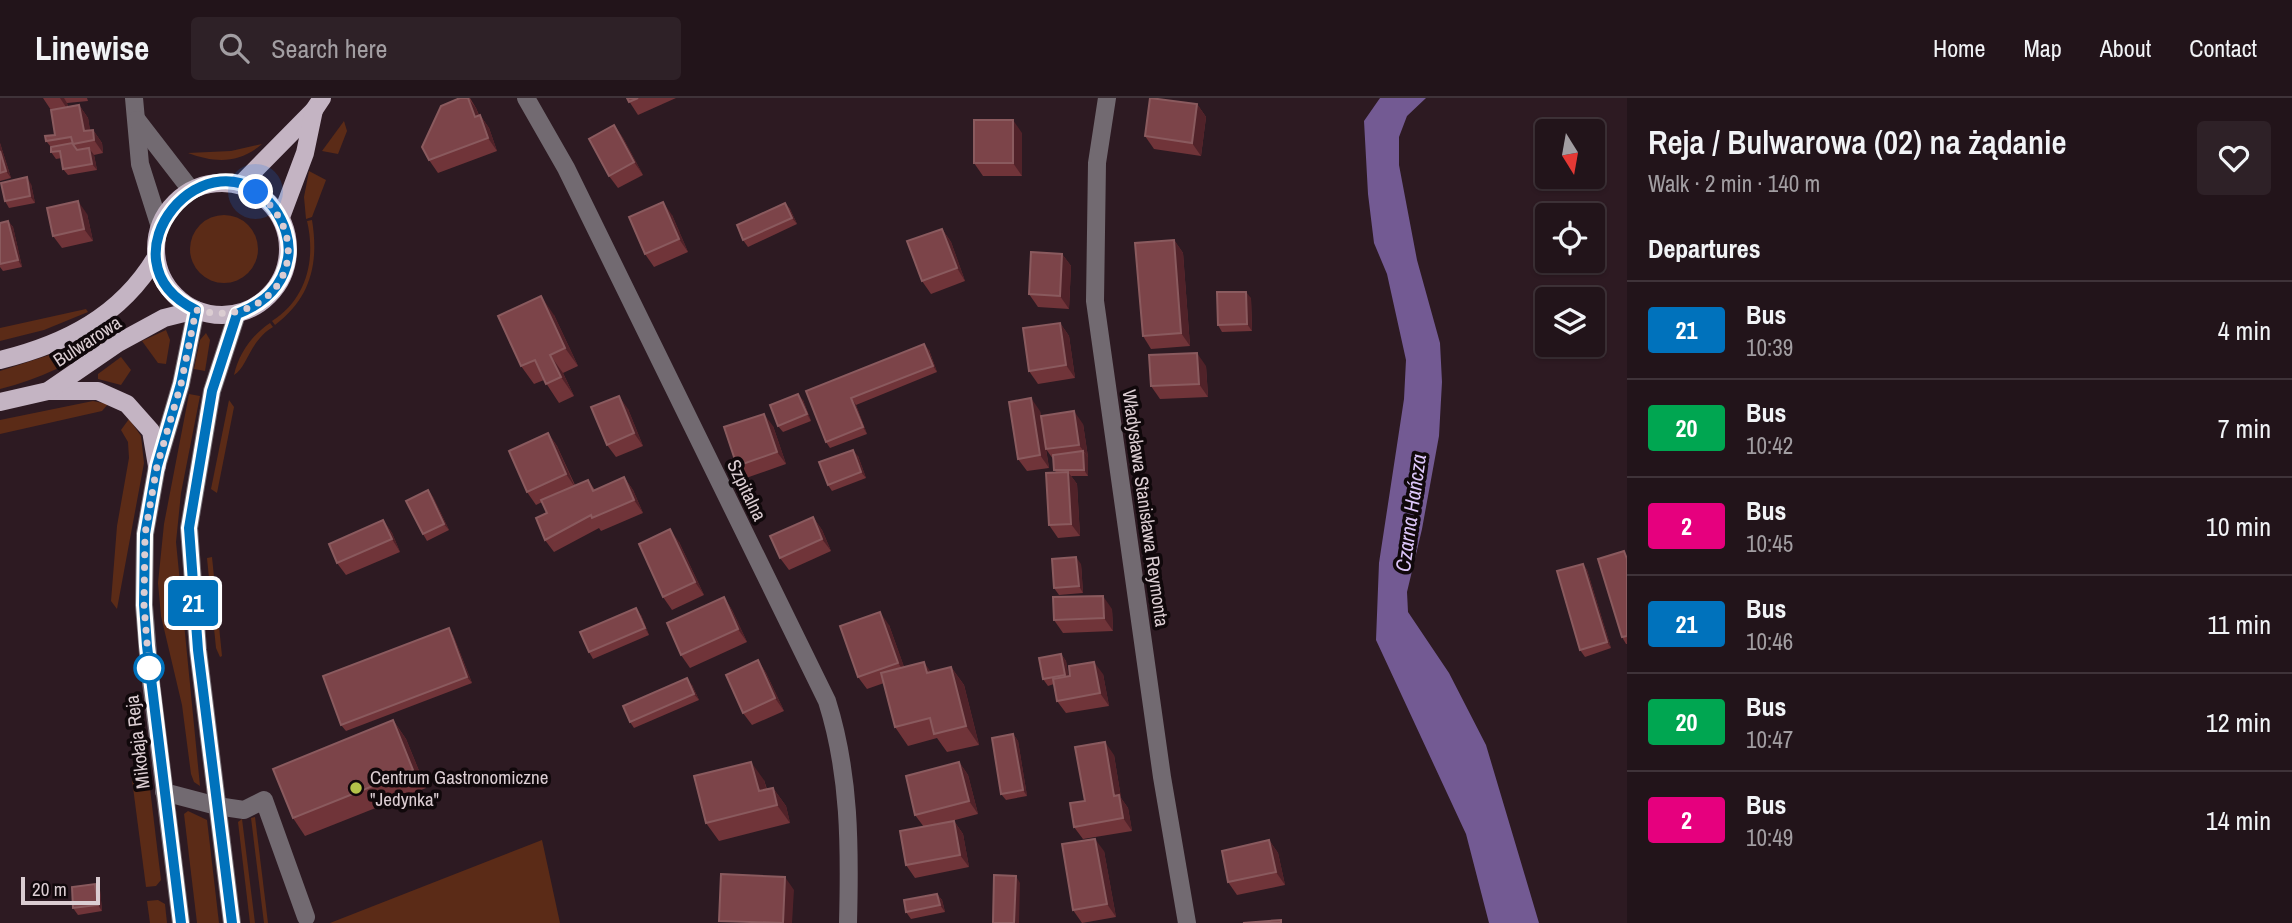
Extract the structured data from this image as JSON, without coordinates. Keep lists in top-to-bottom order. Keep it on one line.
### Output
{"streets":{"main road":["Bulwarowa"],"street":["Szpitalna","Władysława Stanisława Reymonta","Mikołaja Reja"]},"crossings":[["Bulwarowa","Mikołaja Reja"]],"water":["Czarna Hańcza"],"places":["Centrum Gastronomiczne \"Jedynka\""],"lines":["bus line 21"],"scale_bar":"20 m","north":"bottom","page":{"header":"Linewise","search":"Search here","nav":["Home","Map","About","Contact"],"on_map":"21","heading":[["Reja / Bulwarowa (02) na żądanie","Walk · 2 min · 140 m"],"Departures"],"list":[{"mark":"21","name":"Bus","note":"10:39","value":"4 min"},{"mark":"20","name":"Bus","note":"10:42","value":"7 min"},{"mark":"2","name":"Bus","note":"10:45","value":"10 min"},{"mark":"21","name":"Bus","note":"10:46","value":"11 min"},{"mark":"20","name":"Bus","note":"10:47","value":"12 min"},{"mark":"2","name":"Bus","note":"10:49","value":"14 min"}],"scale":"20 m"}}
